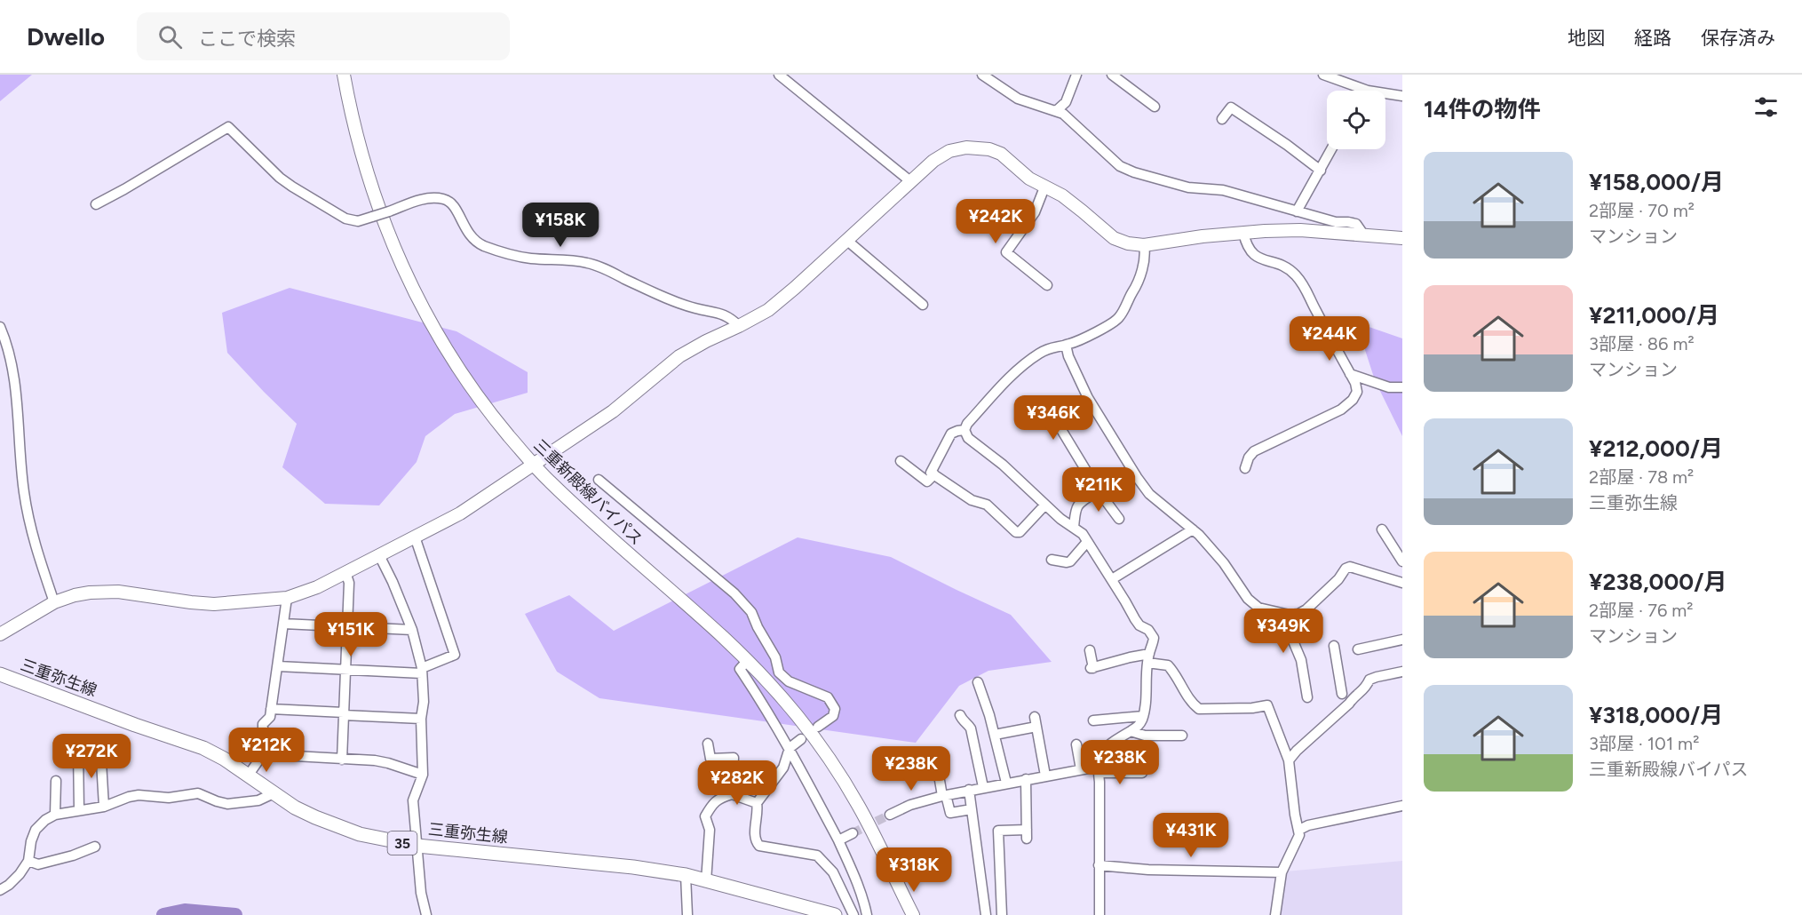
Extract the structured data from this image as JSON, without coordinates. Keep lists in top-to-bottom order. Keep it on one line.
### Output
{"streets":{"main road":["三重弥生線","35"],"street":["三重新殿線バイパス"]},"page":{"header":"Dwello","search":"ここで検索","nav":["地図","経路","保存済み"],"heading":"14件の物件","list":[{"name":"¥158,000/月","note":"2部屋 · 70 m² · マンション"},{"name":"¥211,000/月","note":"3部屋 · 86 m² · マンション"},{"name":"¥212,000/月","note":"2部屋 · 78 m² · 三重弥生線"},{"name":"¥238,000/月","note":"2部屋 · 76 m² · マンション"},{"name":"¥318,000/月","note":"3部屋 · 101 m² · 三重新殿線バイパス"}],"price":["¥242K","¥158K","¥244K","¥346K","¥211K","¥349K","¥151K","¥212K","¥272K","¥238K","¥238K","¥282K","¥431K","¥318K"]}}
